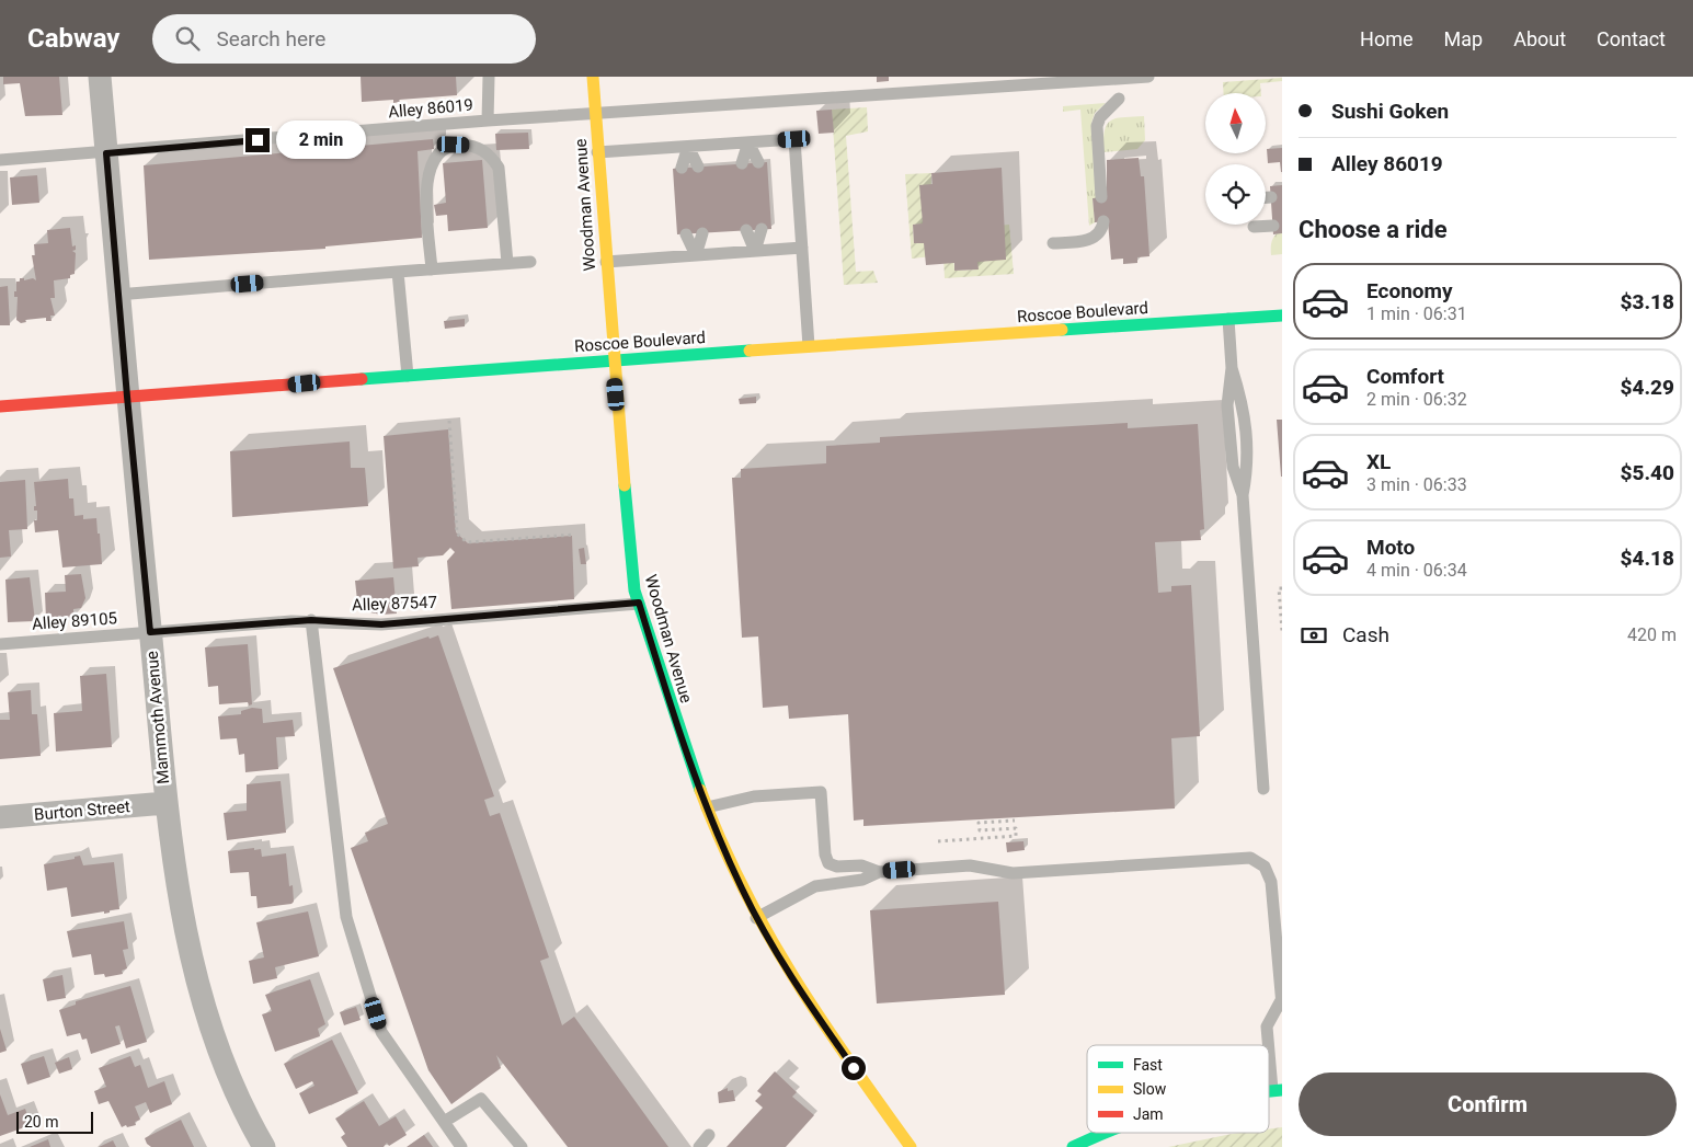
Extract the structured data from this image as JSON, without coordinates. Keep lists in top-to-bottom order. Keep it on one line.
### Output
{"streets":{"main road":["Woodman Avenue","Roscoe Boulevard"],"street":["Mammoth Avenue","Burton Street"],"lane":["Alley 86019","Alley 87547","Alley 89105"]},"crossings":[["Alley 86019","Woodman Avenue"],["Alley 86019","Mammoth Avenue"],["Woodman Avenue","Roscoe Boulevard"],["Woodman Avenue","Alley 87547"],["Roscoe Boulevard","Mammoth Avenue"],["Alley 87547","Alley 89105"],["Alley 87547","Mammoth Avenue"],["Alley 89105","Mammoth Avenue"],["Mammoth Avenue","Burton Street"]],"legend":["Fast","Slow","Jam"],"scale_bar":"20 m","north":"top","page":{"header":"Cabway","search":"Search here","nav":["Home","Map","About","Contact"],"banner":["Sushi Goken","Alley 86019"],"bubble":"2 min","heading":"Choose a ride","list":[{"name":"Economy","note":"1 min · 06:31","value":"$3.18"},{"name":"Comfort","note":"2 min · 06:32","value":"$4.29"},{"name":"XL","note":"3 min · 06:33","value":"$5.40"},{"name":"Moto","note":"4 min · 06:34","value":"$4.18"}],"pay":["Cash","420 m"],"buttons":"Confirm","scale":"20 m"}}
